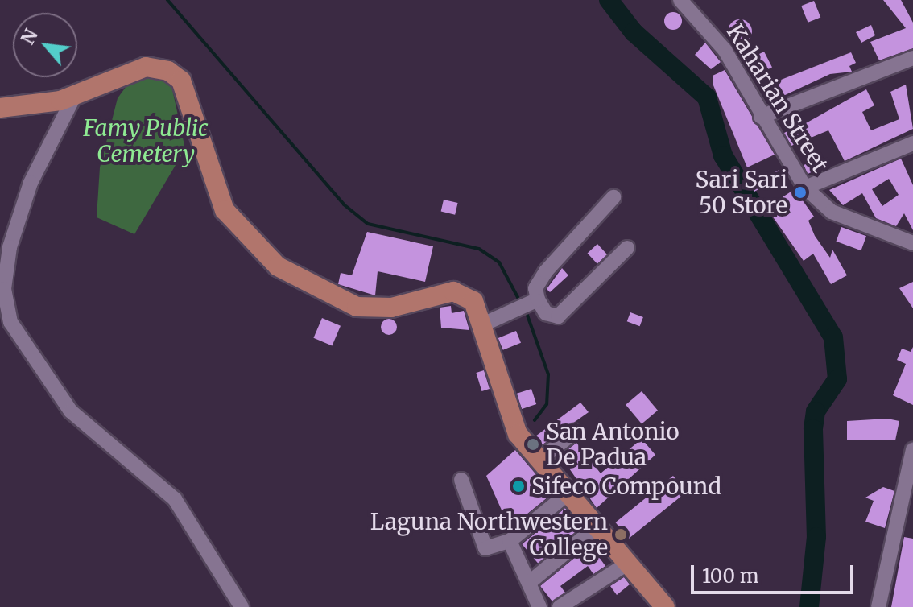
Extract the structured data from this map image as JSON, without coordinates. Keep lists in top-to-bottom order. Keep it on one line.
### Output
{"streets":{"street":["Kaharian Street"]},"parks":["Famy Public Cemetery"],"places":["Sari Sari 50 Store","San Antonio De Padua","Sifeco Compound","Laguna Northwestern College"],"scale_bar":"100 m","north":"top left"}
